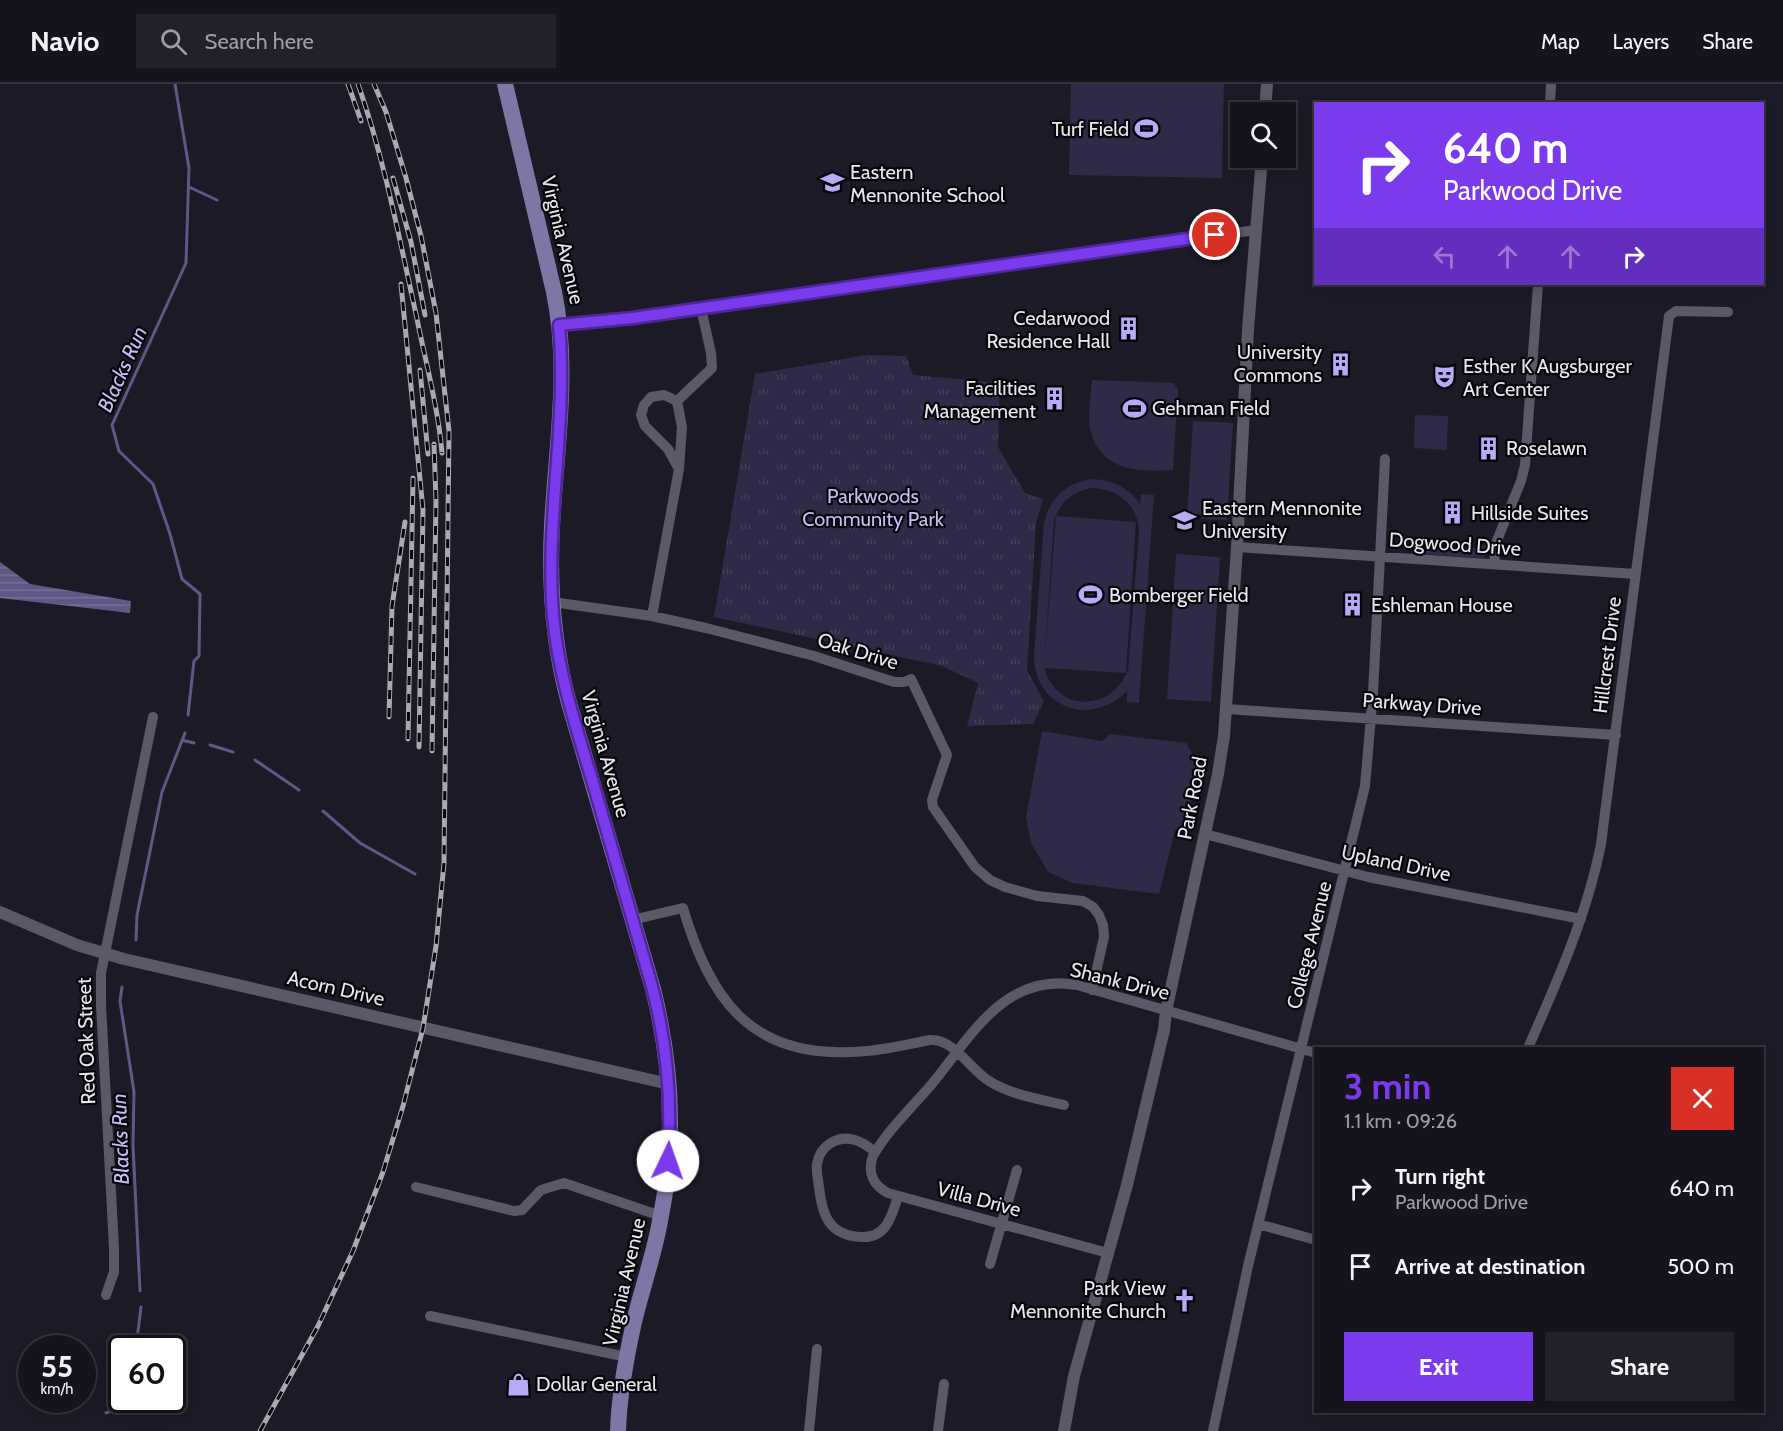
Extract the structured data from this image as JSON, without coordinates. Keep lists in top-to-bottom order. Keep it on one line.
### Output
{"streets":{"main road":["Virginia Avenue"],"street":["Dogwood Drive","Oak Drive","Hillcrest Drive","Parkway Drive","Park Road","Upland Drive","College Avenue","Shank Drive","Acorn Drive","Red Oak Street","Villa Drive"]},"crossings":[["Virginia Avenue","Oak Drive"],["Virginia Avenue","Acorn Drive"],["Dogwood Drive","Hillcrest Drive"],["Dogwood Drive","Park Road"],["Dogwood Drive","College Avenue"],["Oak Drive","Shank Drive"],["Hillcrest Drive","Parkway Drive"],["Hillcrest Drive","Upland Drive"],["Parkway Drive","Park Road"],["Parkway Drive","College Avenue"],["Park Road","Upland Drive"],["Park Road","Shank Drive"],["Park Road","Villa Drive"],["Upland Drive","College Avenue"],["College Avenue","Shank Drive"],["Shank Drive","Villa Drive"],["Acorn Drive","Red Oak Street"]],"water":["Blacks Run"],"parks":["Parkwoods Community Park"],"places":{"sports":["Turf Field","Gehman Field","Bomberger Field"],"school or university":["Eastern Mennonite School","Eastern Mennonite University"],"building":["Cedarwood Residence Hall","University Commons","Facilities Management","Roselawn","Hillside Suites","Eshleman House"],"theatre":["Esther K Augsburger Art Center"],"church":["Park View Mennonite Church"],"shop":["Dollar General"]},"page":{"header":"Navio","search":"Search here","nav":["Map","Layers","Share"],"turn":["640 m","Parkwood Drive"],"heading":["3 min","1.1 km · 09:26"],"list":[{"name":"Turn right","note":"Parkwood Drive","value":"640 m"},{"name":"Arrive at destination","value":"500 m"}],"buttons":["Exit","Share"],"speed":"55 km/h","limit":"60"}}
